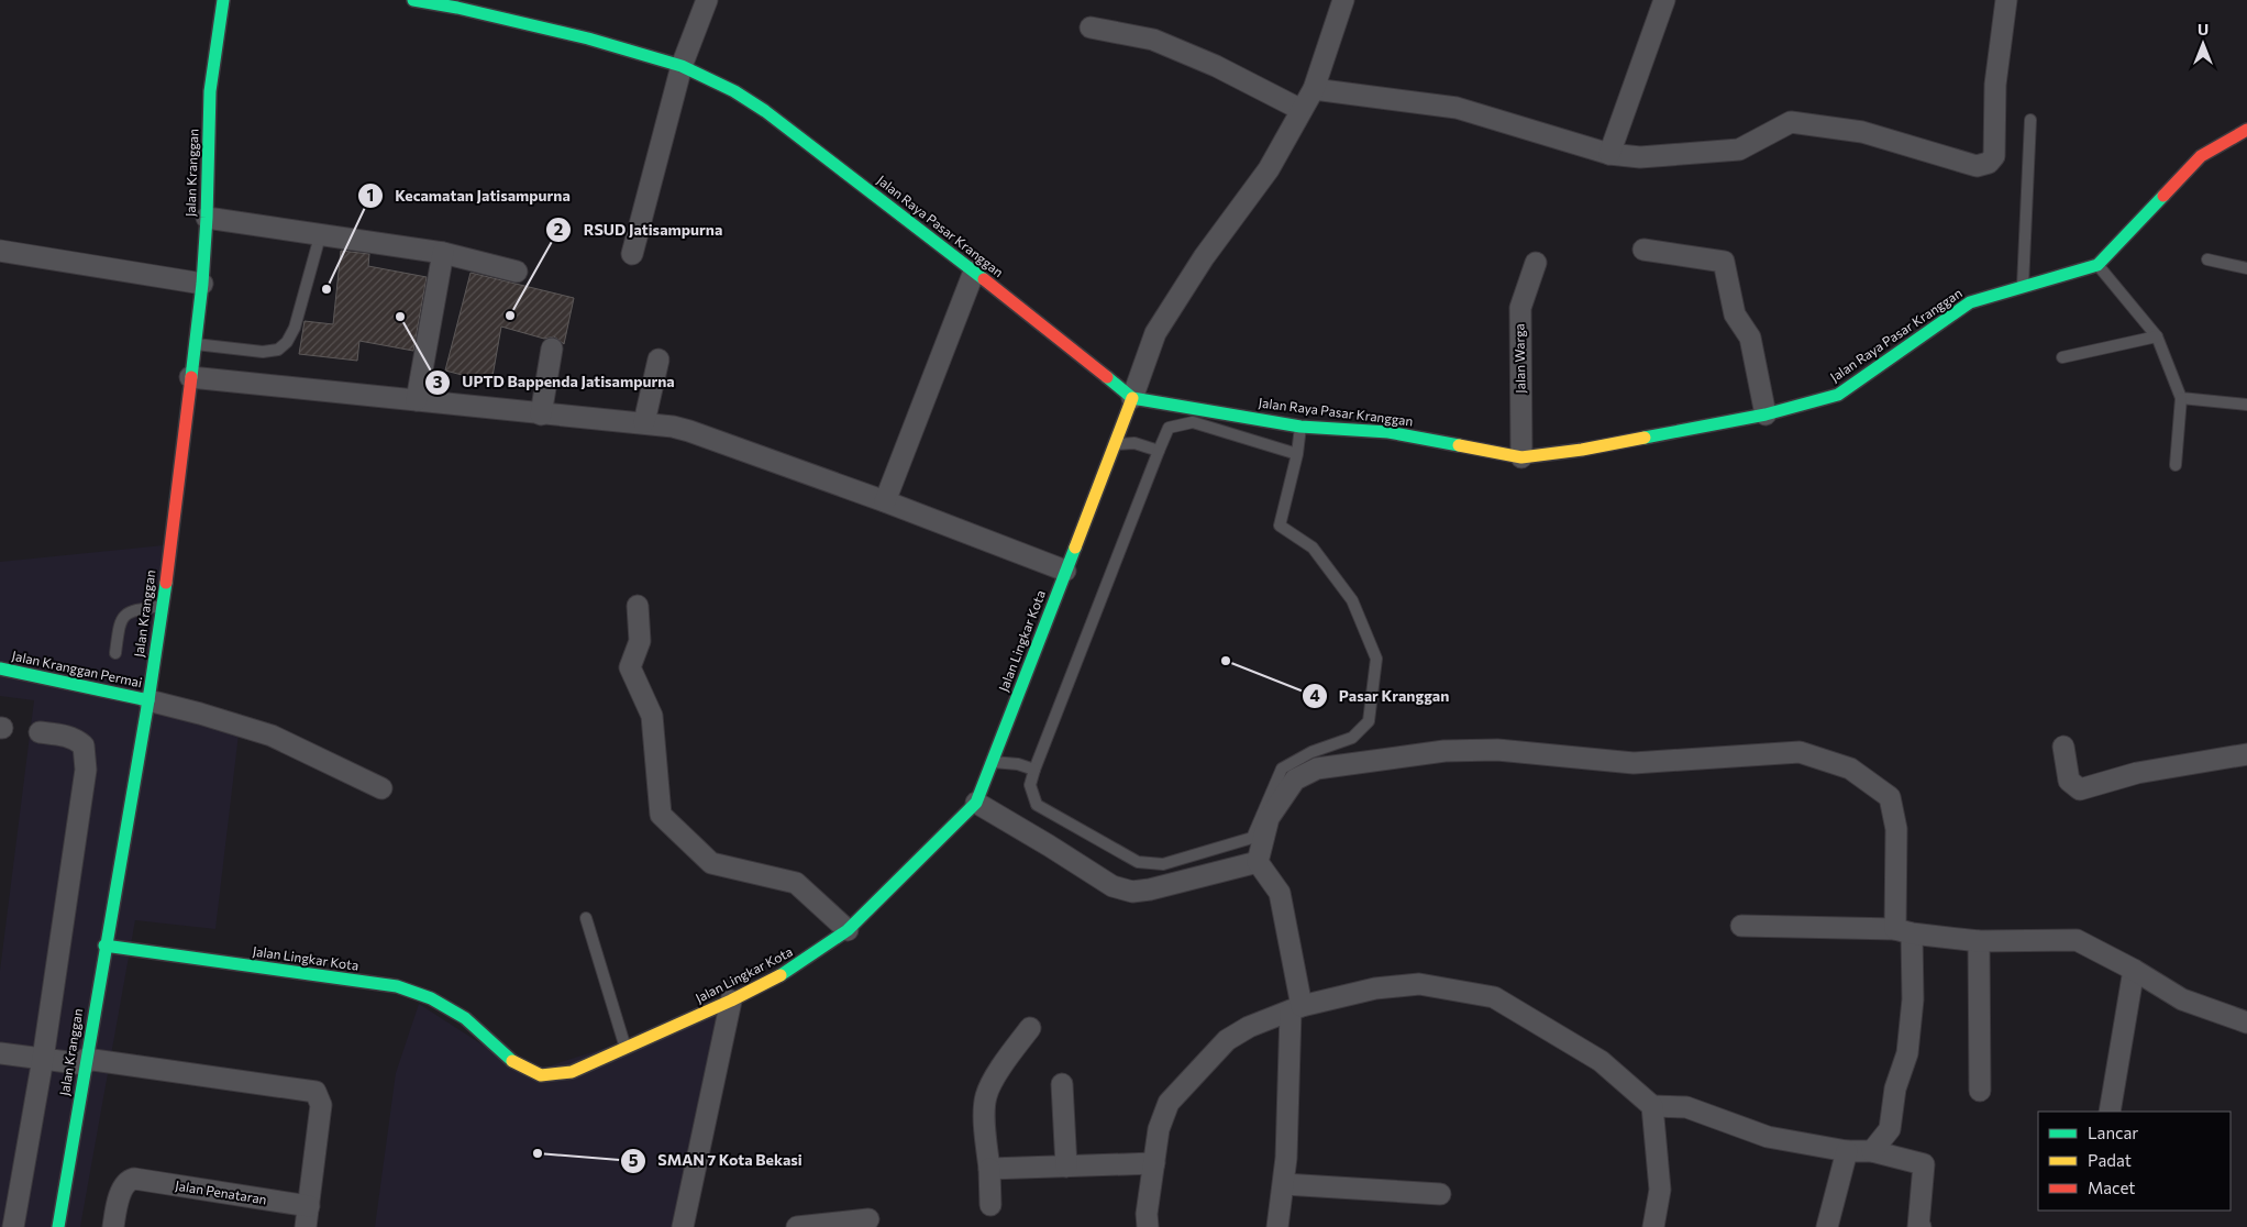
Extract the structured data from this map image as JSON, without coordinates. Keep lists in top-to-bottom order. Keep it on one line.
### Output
{"streets":{"main road":["Jalan Kranggan","Jalan Raya Pasar Kranggan","Jalan Lingkar Kota","Jalan Kranggan Permai"],"street":["Jalan Warga","Jalan Penataran"]},"crossings":[["Jalan Kranggan","Jalan Lingkar Kota"],["Jalan Kranggan","Jalan Kranggan Permai"],["Jalan Raya Pasar Kranggan","Jalan Warga"],["Jalan Raya Pasar Kranggan","Jalan Lingkar Kota"]],"places":["Kecamatan Jatisampurna","RSUD Jatisampurna","UPTD Bappenda Jatisampurna","Pasar Kranggan","SMAN 7 Kota Bekasi"],"legend":["Lancar","Padat","Macet"],"north":"top"}
